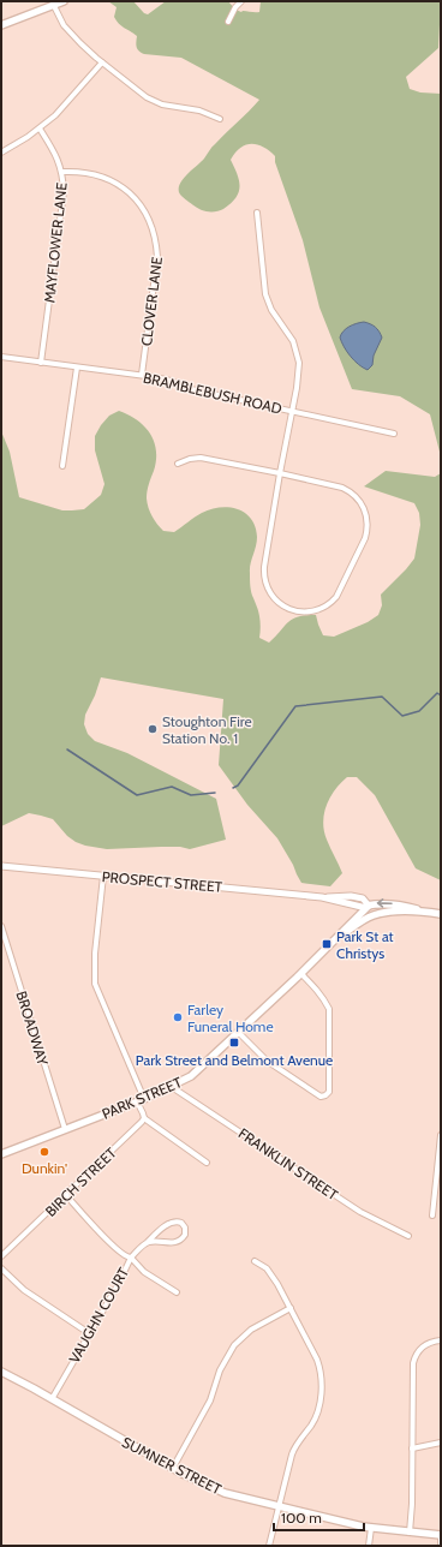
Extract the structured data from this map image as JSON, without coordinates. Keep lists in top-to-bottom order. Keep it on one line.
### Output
{"streets":{"main road":["PARK STREET","SUMNER STREET"],"street":["MAYFLOWER LANE","CLOVER LANE","BRAMBLEBUSH ROAD","PROSPECT STREET","BROADWAY","FRANKLIN STREET","BIRCH STREET","VAUGHN COURT"]},"crossings":[["MAYFLOWER LANE","CLOVER LANE"],["MAYFLOWER LANE","BRAMBLEBUSH ROAD"],["CLOVER LANE","BRAMBLEBUSH ROAD"],["PROSPECT STREET","PARK STREET"],["BROADWAY","PARK STREET"],["PARK STREET","FRANKLIN STREET"],["VAUGHN COURT","SUMNER STREET"]],"places":{"other":["Stoughton Fire Station No. 1","Farley Funeral Home","Dunkin'"],"transit":["Park St at Christys","Park Street and Belmont Avenue"]},"scale_bar":"100 m"}
